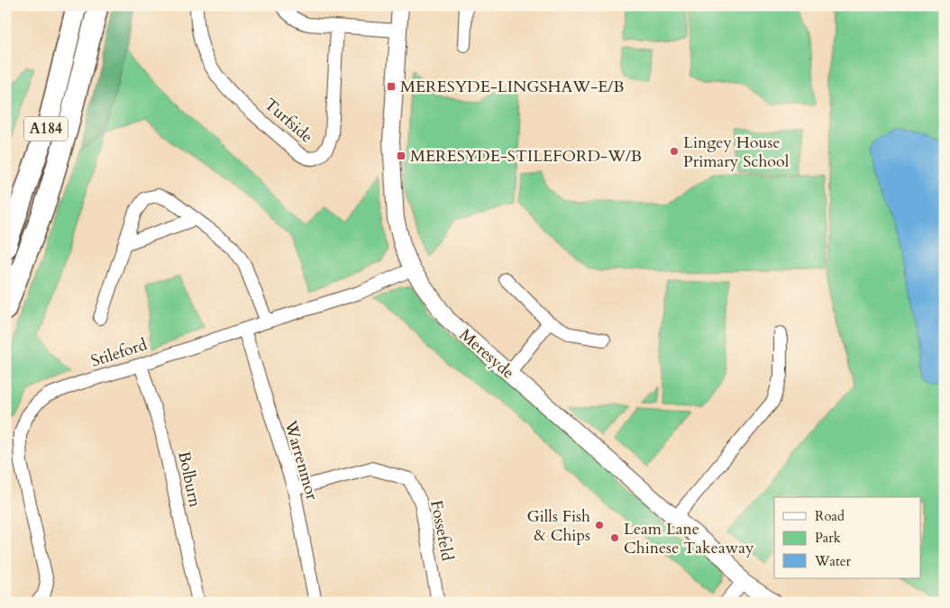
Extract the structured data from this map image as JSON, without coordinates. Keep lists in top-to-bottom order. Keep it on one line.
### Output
{"streets":{"highway":["A184"],"street":["Turfside","Stileford","Meresyde","Warrenmor","Bolburn","Fossefeld"]},"crossings":[["Stileford","Meresyde"],["Stileford","Warrenmor"],["Stileford","Bolburn"],["Warrenmor","Fossefeld"]],"places":{"transit":["MERESYDE-LINGSHAW-E/B","MERESYDE-STILEFORD-W/B"],"other":["Lingey House Primary School","Gills Fish & Chips","Leam Lane Chinese Takeaway"]},"legend":["Road","Park","Water"]}
